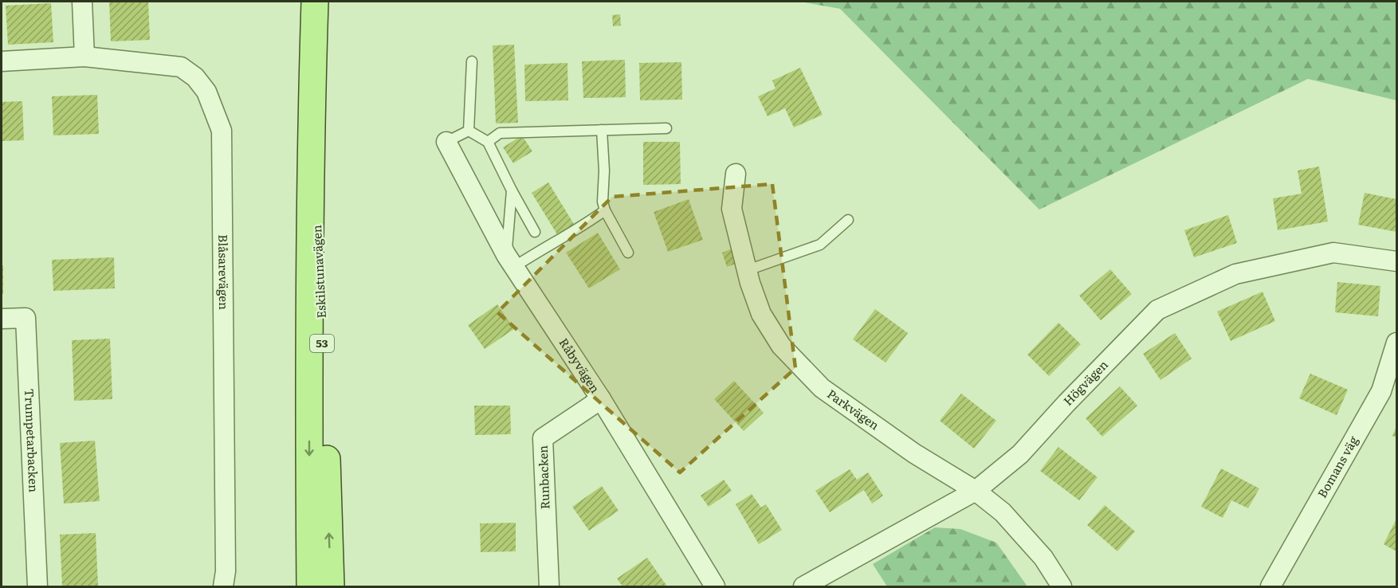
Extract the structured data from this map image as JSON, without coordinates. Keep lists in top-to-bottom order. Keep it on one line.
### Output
{"streets":{"main road":["Eskilstunavägen","53"],"street":["Blåsarevägen","Råbyvägen","Högvägen","Parkvägen","Trumpetarbacken","Bomans väg","Runbacken"]},"crossings":[["Råbyvägen","Runbacken"],["Högvägen","Parkvägen"]]}
